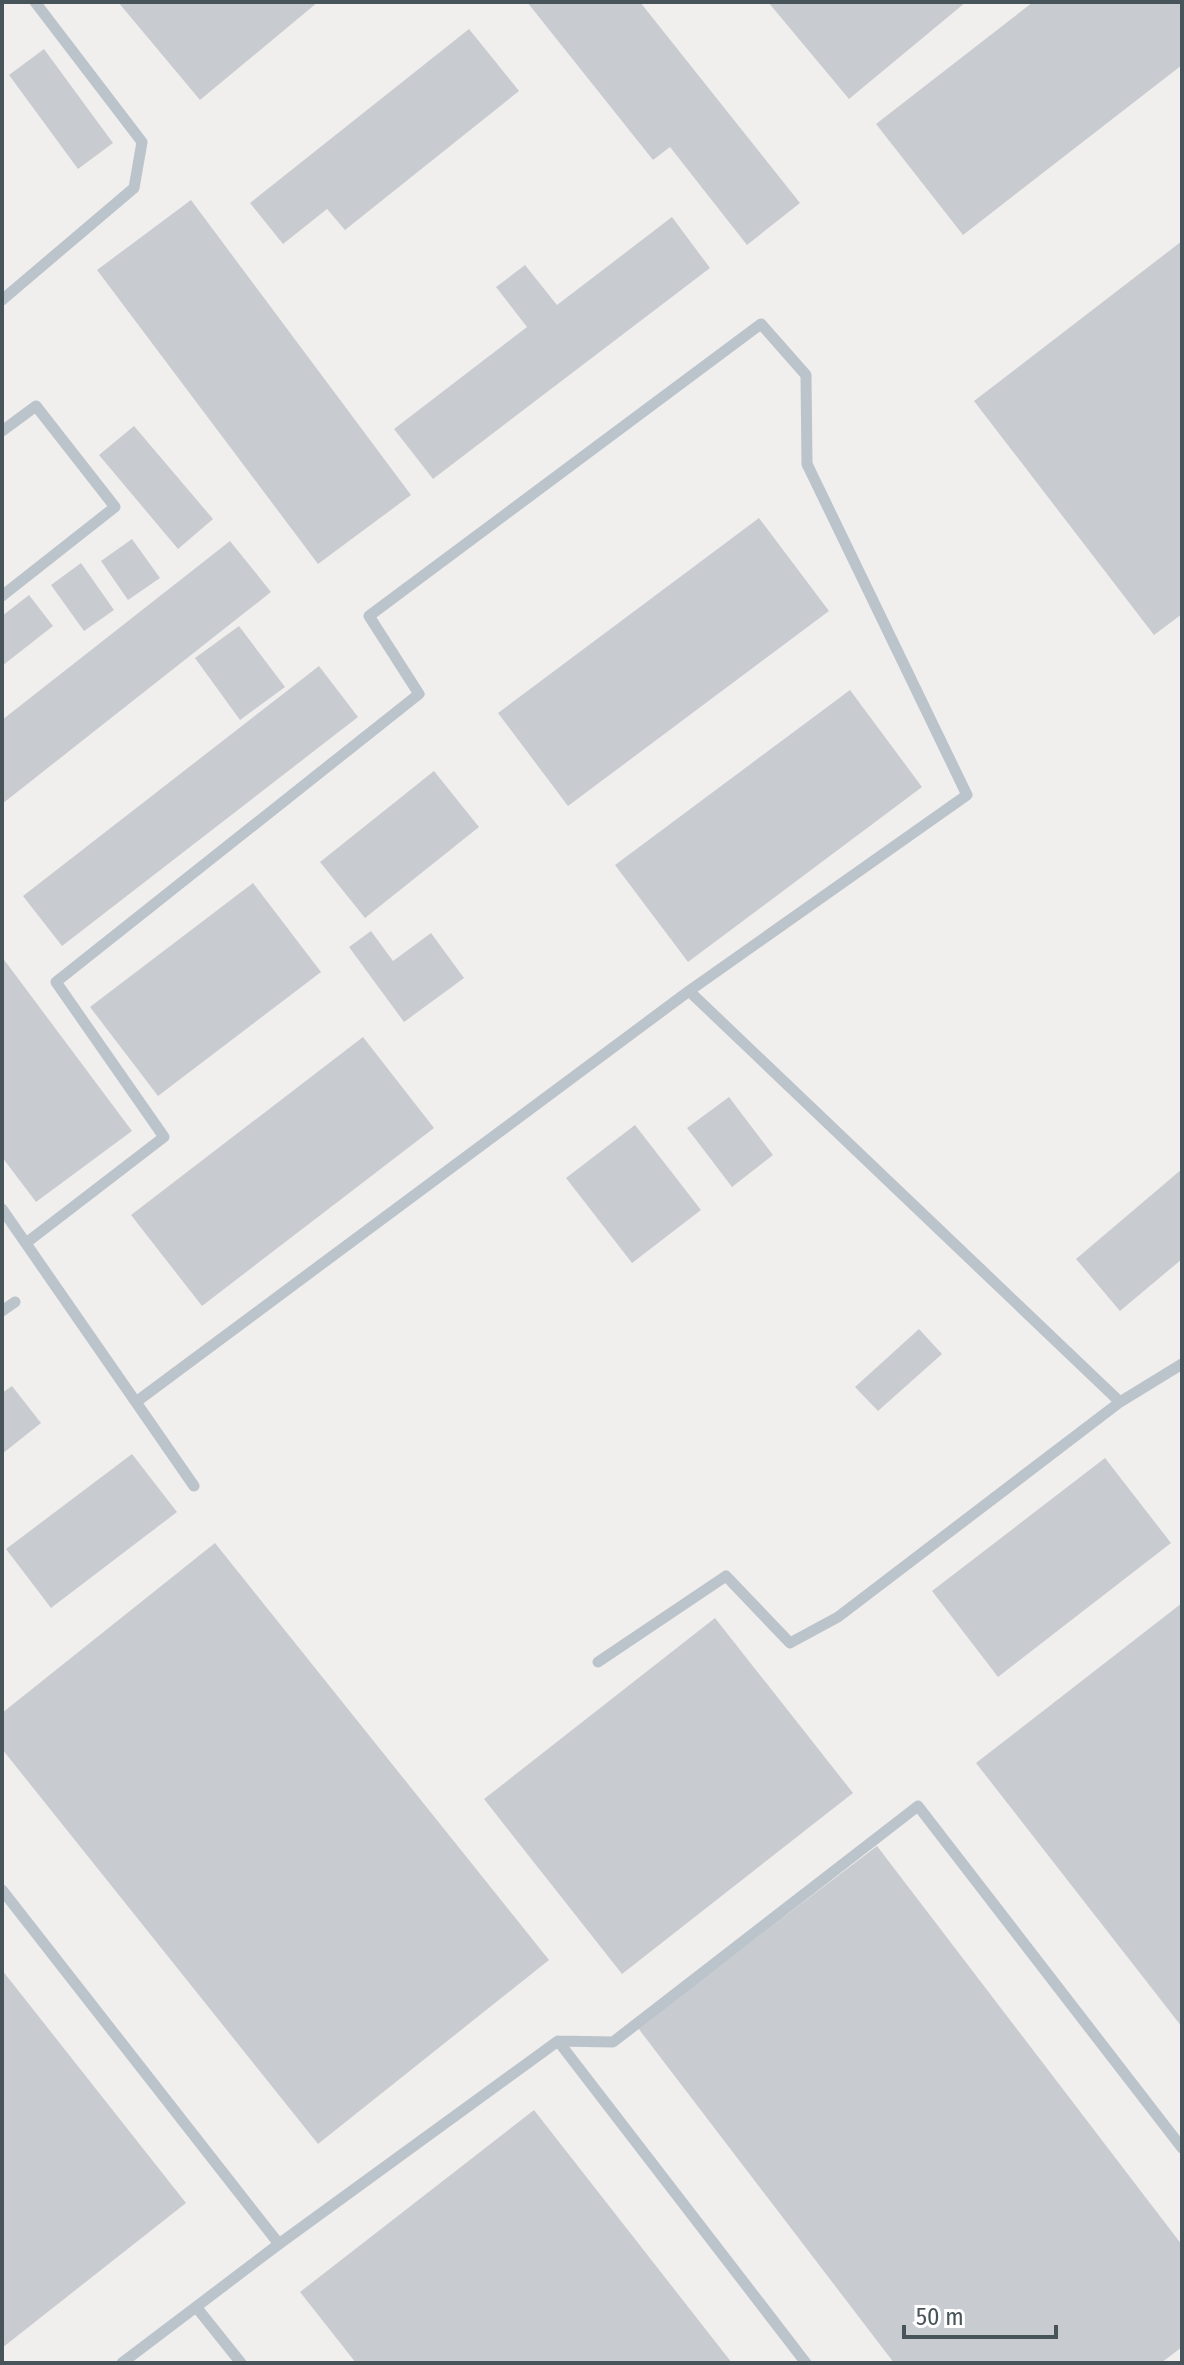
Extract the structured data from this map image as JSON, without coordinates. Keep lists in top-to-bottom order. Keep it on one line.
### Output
{"scale_bar":"50 m"}
